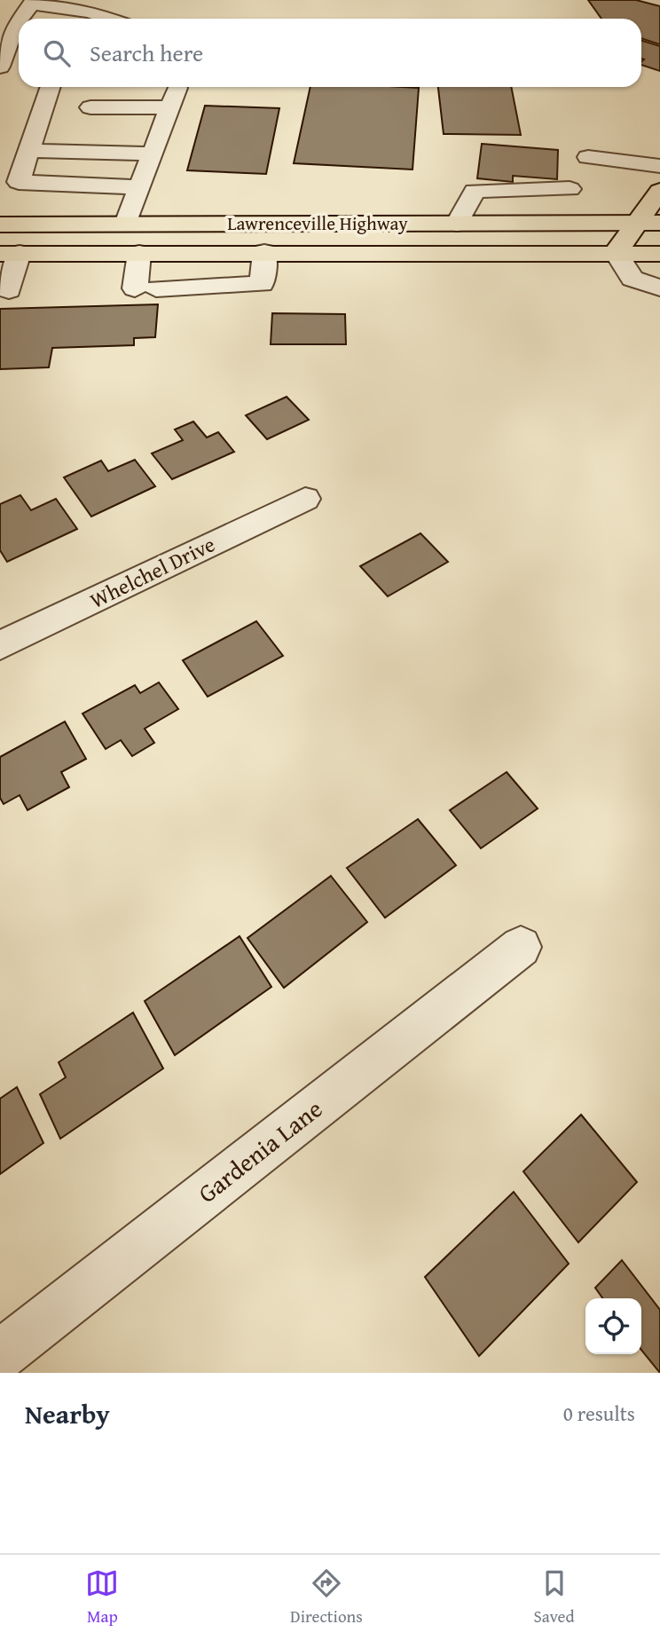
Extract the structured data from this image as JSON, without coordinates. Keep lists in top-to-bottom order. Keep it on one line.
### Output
{"streets":{"main road":["Lawrenceville Highway"],"street":["Whelchel Drive","Gardenia Lane"]},"page":{"search":"Search here","heading":["Nearby","0 results"],"nav":["Map","Directions","Saved"]}}
